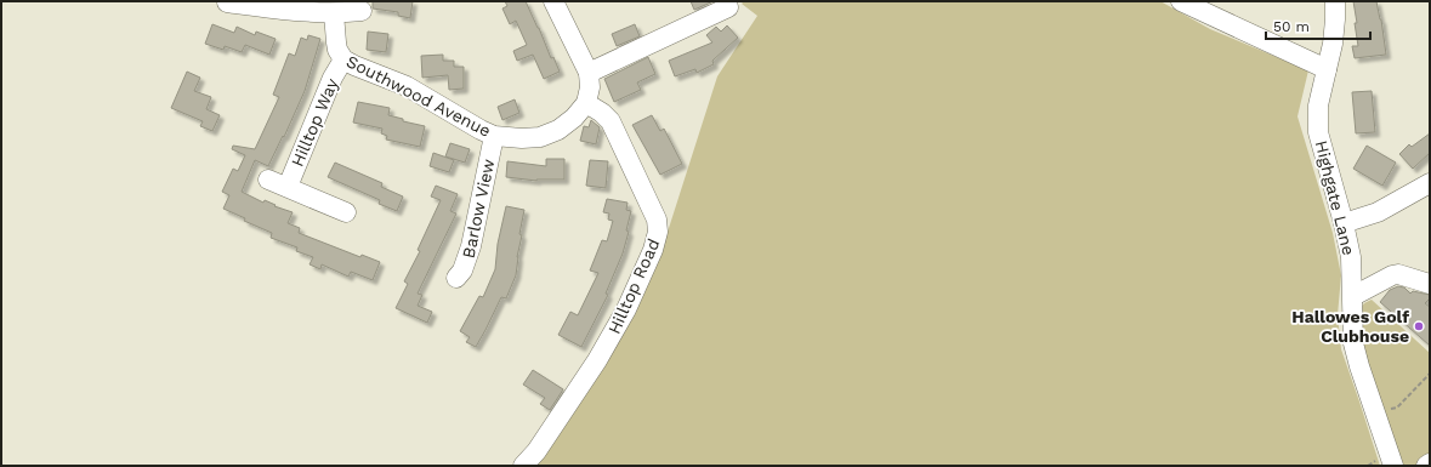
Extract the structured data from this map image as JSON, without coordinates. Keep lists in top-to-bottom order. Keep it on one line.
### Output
{"streets":{"street":["Southwood Avenue","Hilltop Way","Highgate Lane","Barlow View","Hilltop Road"]},"crossings":[["Southwood Avenue","Hilltop Way"],["Southwood Avenue","Barlow View"],["Southwood Avenue","Hilltop Road"]],"places":["Hallowes Golf Clubhouse"],"scale_bar":"50 m"}
